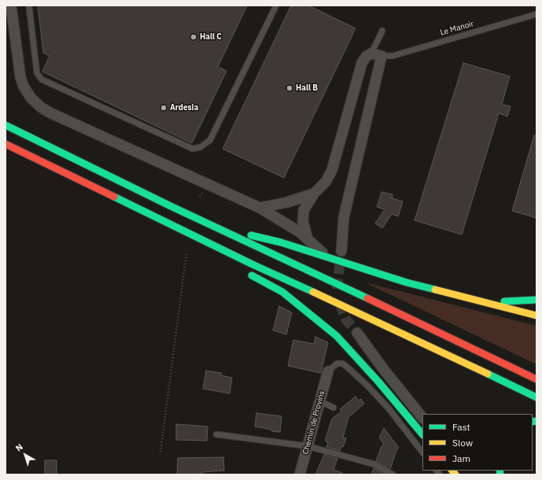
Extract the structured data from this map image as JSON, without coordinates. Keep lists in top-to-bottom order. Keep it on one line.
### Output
{"streets":{"street":["Chemin de Provins"],"lane":["Le Manoir"]},"places":["Hall C","Hall B","Ardesia"],"legend":["Fast","Slow","Jam"],"north":"top left"}
